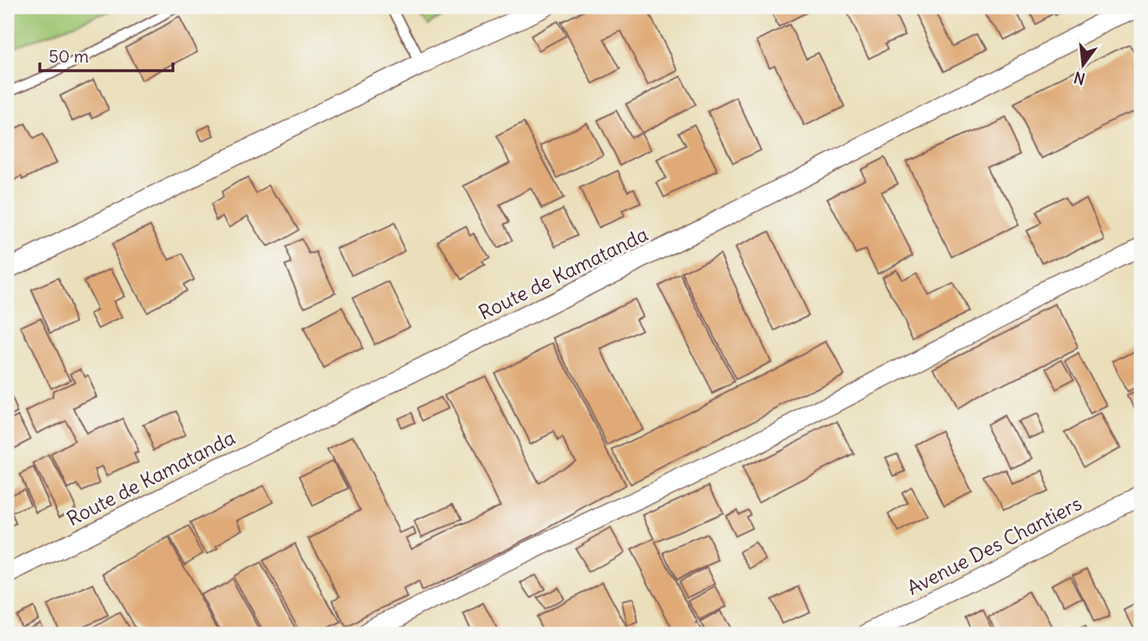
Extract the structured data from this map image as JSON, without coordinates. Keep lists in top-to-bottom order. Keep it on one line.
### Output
{"streets":{"street":["Route de Kamatanda","Avenue Des Chantiers"]},"scale_bar":"50 m","north":"bottom"}
